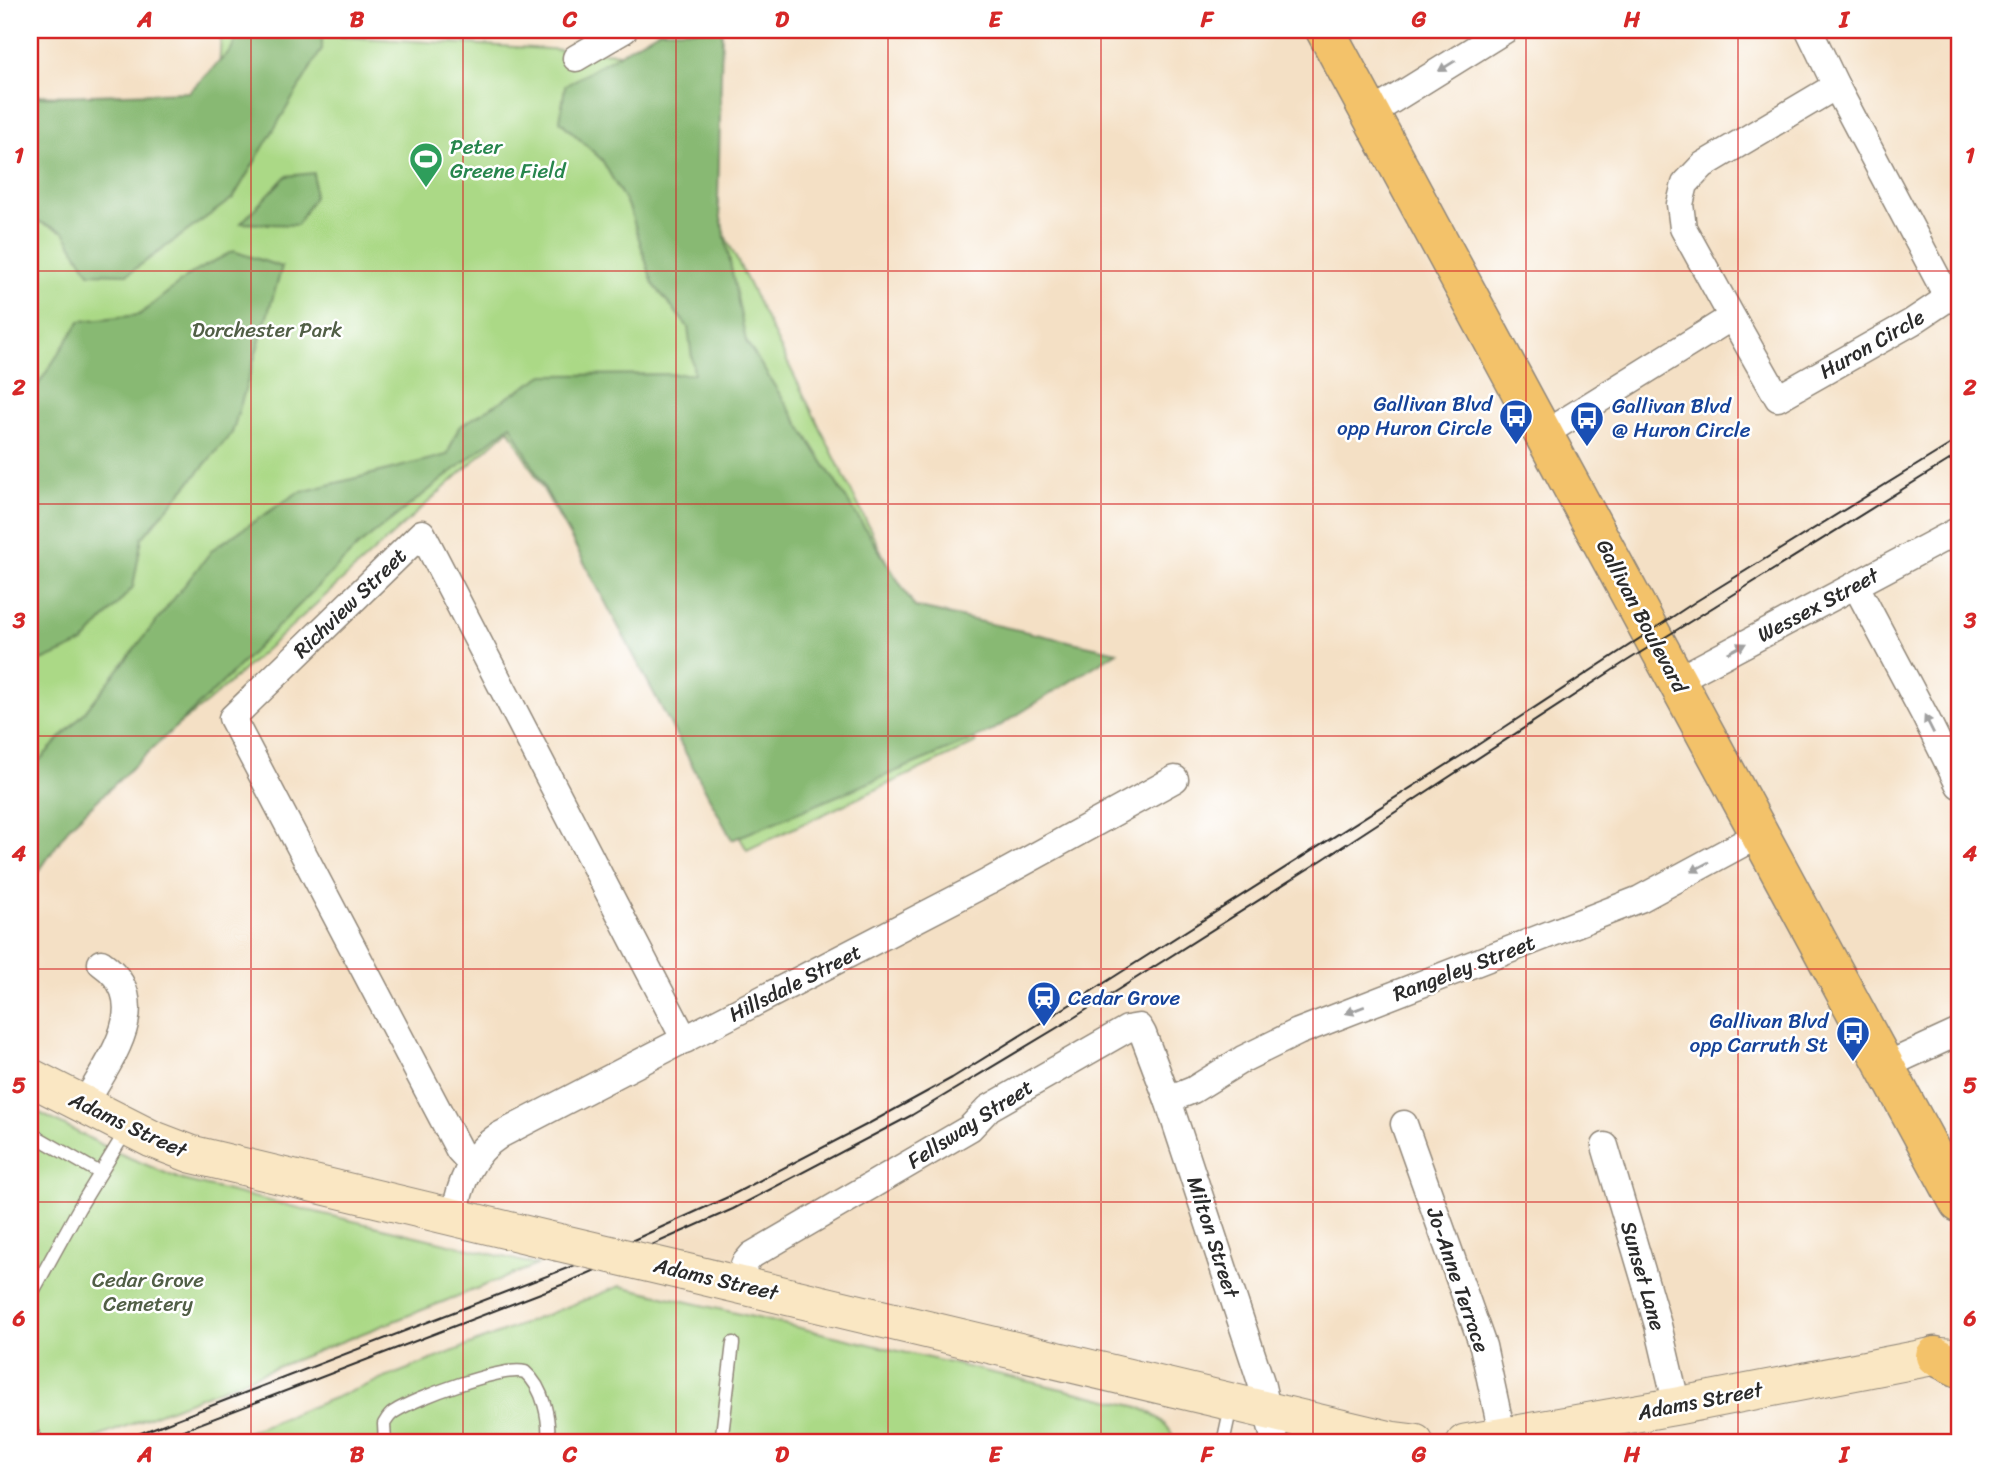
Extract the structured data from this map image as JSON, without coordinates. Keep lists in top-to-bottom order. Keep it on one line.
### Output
{"streets":{"highway":["Gallivan Boulevard"],"main road":["Adams Street"],"street":["Huron Circle","Richview Street","Wessex Street","Rangeley Street","Hillsdale Street","Fellsway Street","Milton Street","Sunset Lane","Jo-Anne Terrace"]},"crossings":[["Richview Street","Hillsdale Street"],["Wessex Street","Gallivan Boulevard"],["Gallivan Boulevard","Rangeley Street"],["Rangeley Street","Milton Street"],["Hillsdale Street","Adams Street"],["Fellsway Street","Adams Street"],["Fellsway Street","Milton Street"],["Adams Street","Milton Street"],["Adams Street","Sunset Lane"],["Adams Street","Jo-Anne Terrace"]],"one_way":["Wessex Street","Rangeley Street"],"parks":["Dorchester Park","Cedar Grove Cemetery"],"places":{"sports":["Peter Greene Field"],"bus stop":["Gallivan Blvd opp Huron Circle","Gallivan Blvd @ Huron Circle","Gallivan Blvd opp Carruth St"],"station":["Cedar Grove"]},"grid":{"columns":["A","B","C","D","E","F","G","H","I"],"rows":["1","2","3","4","5","6"]}}
